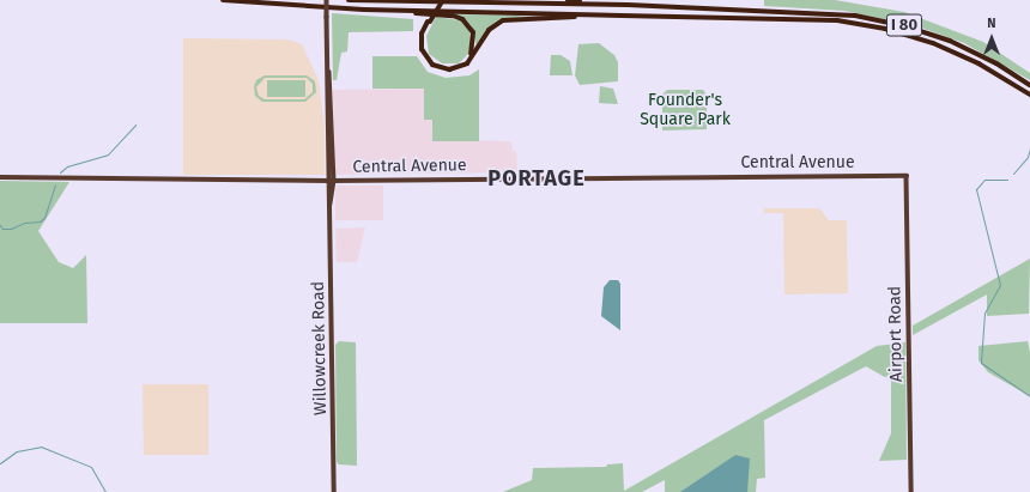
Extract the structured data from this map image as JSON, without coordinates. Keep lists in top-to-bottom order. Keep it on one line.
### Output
{"streets":{"highway":["I 80"],"main road":["Central Avenue","Airport Road","Willowcreek Road"]},"crossings":[["Central Avenue","Airport Road"],["Central Avenue","Willowcreek Road"]],"districts":["PORTAGE"],"parks":["Founder's Square Park"],"north":"top"}
